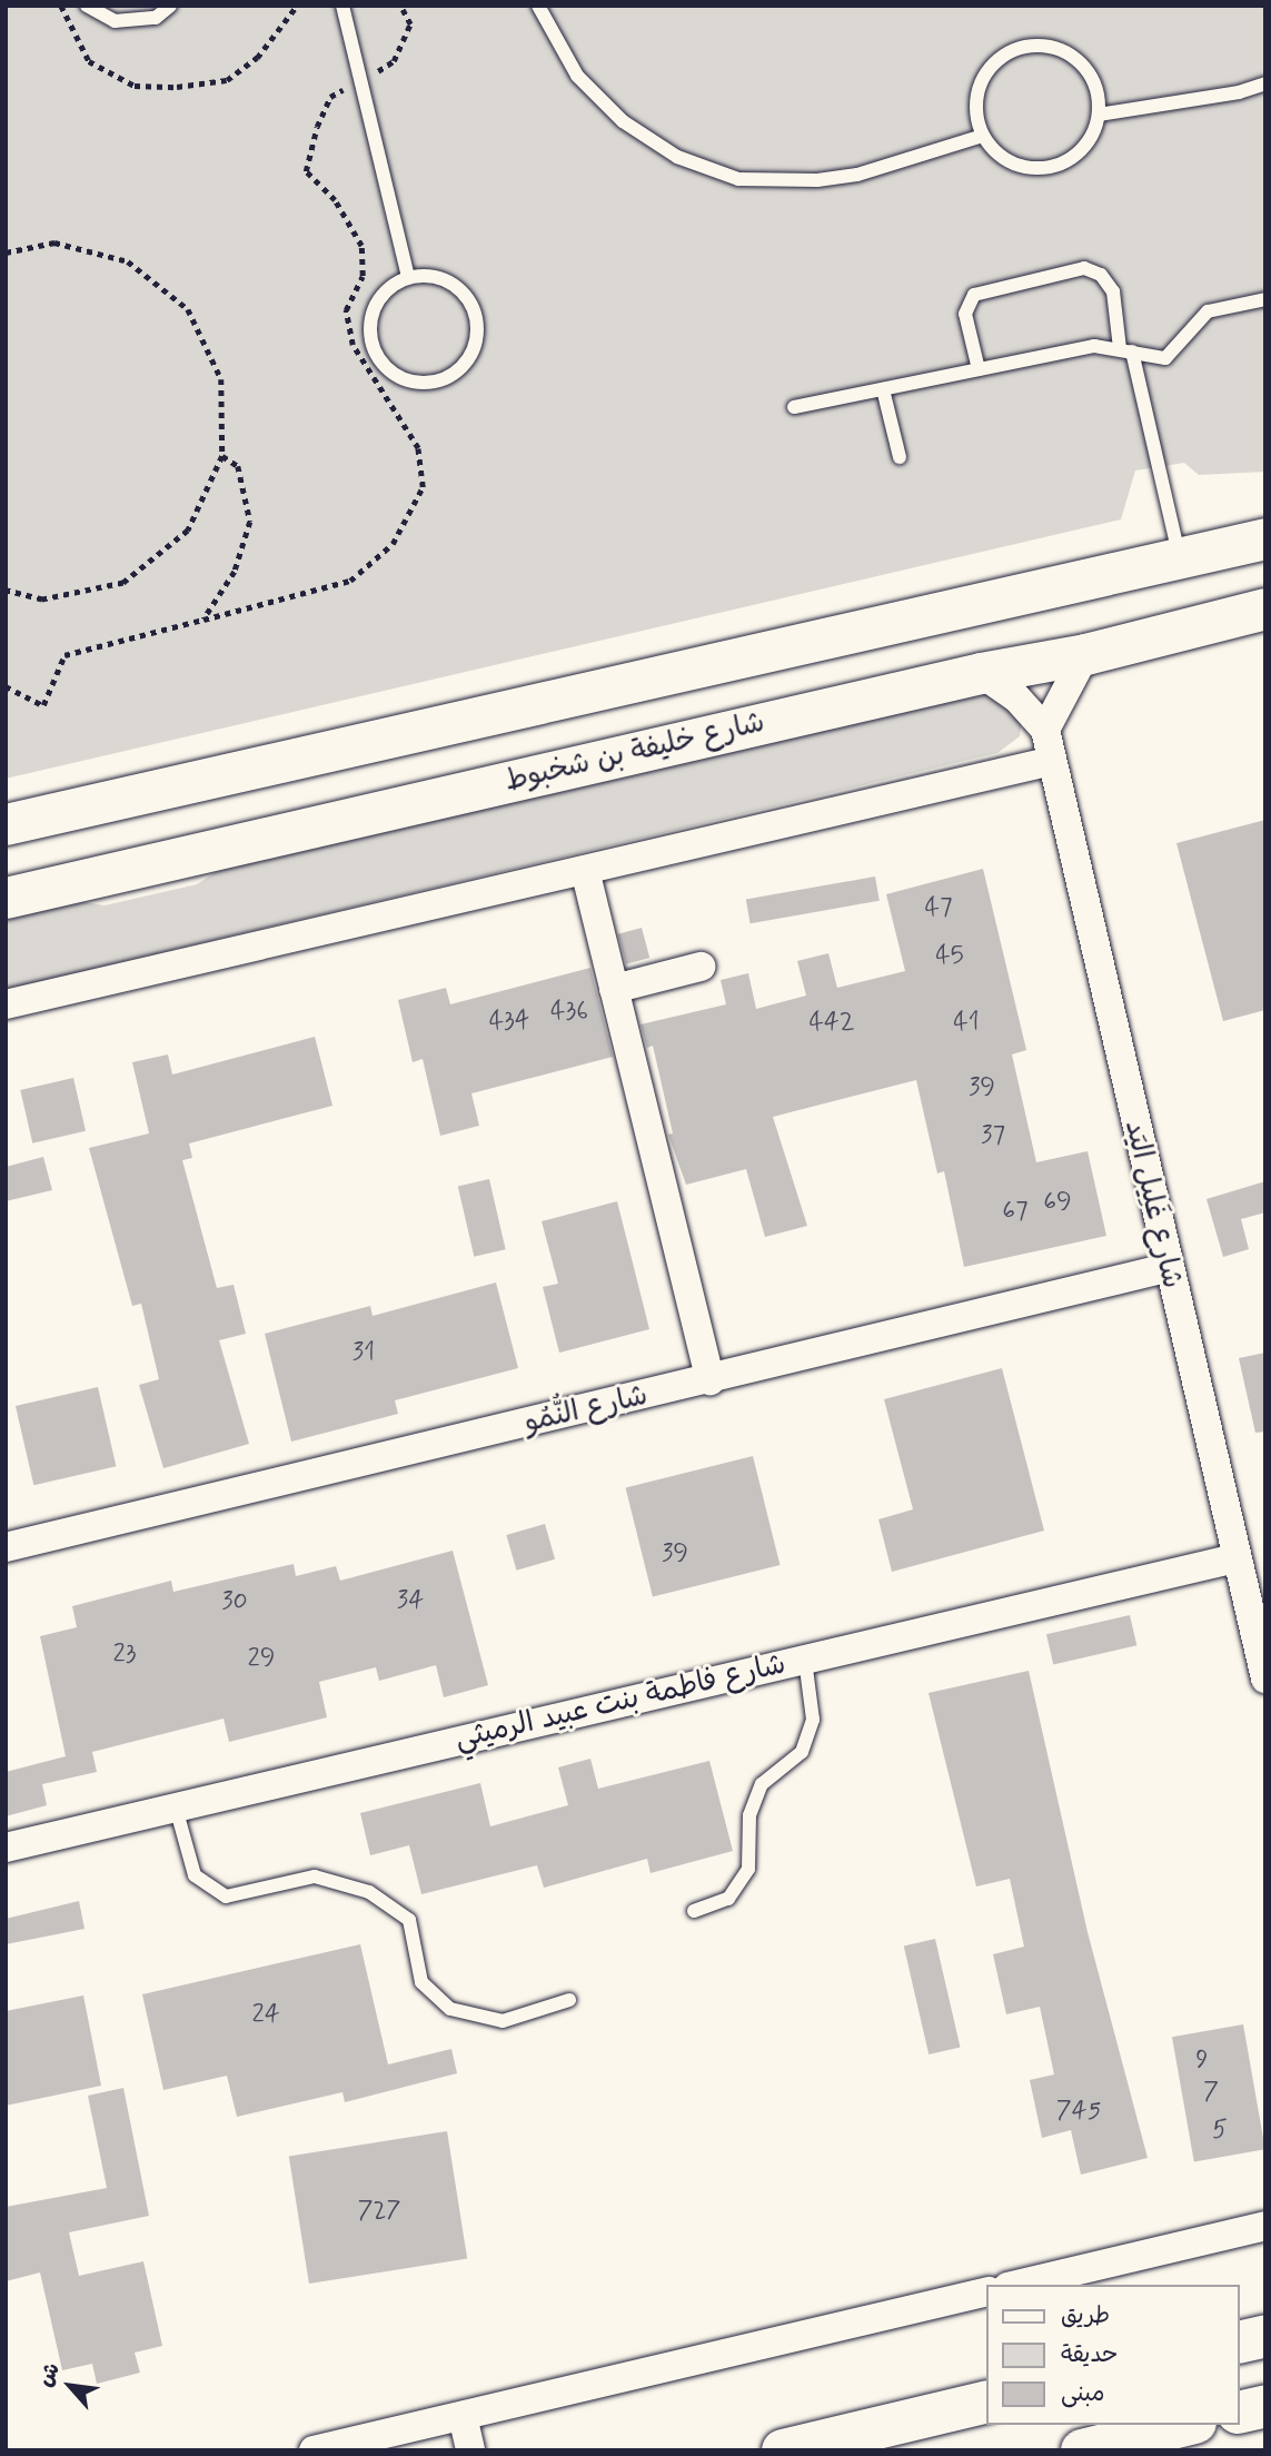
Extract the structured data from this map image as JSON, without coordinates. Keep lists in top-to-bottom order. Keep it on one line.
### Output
{"streets":{"main road":["شارع خليفة بن شخبوط"],"street":["شارع غَلِيل اليَد","شارع النُّمُو","شارع فاطمة بنت عبيد الرميثي"]},"crossings":[["شارع خليفة بن شخبوط","شارع غَلِيل اليَد"],["شارع غَلِيل اليَد","شارع النُّمُو"],["شارع غَلِيل اليَد","شارع فاطمة بنت عبيد الرميثي"]],"house_numbers":["47","45","436","434","442","41","39","37","69","67","31","39","34","30","23","29","24","9","7","745","5","727"],"legend":["طريق","حديقة","مبنى"],"north":"top left"}
